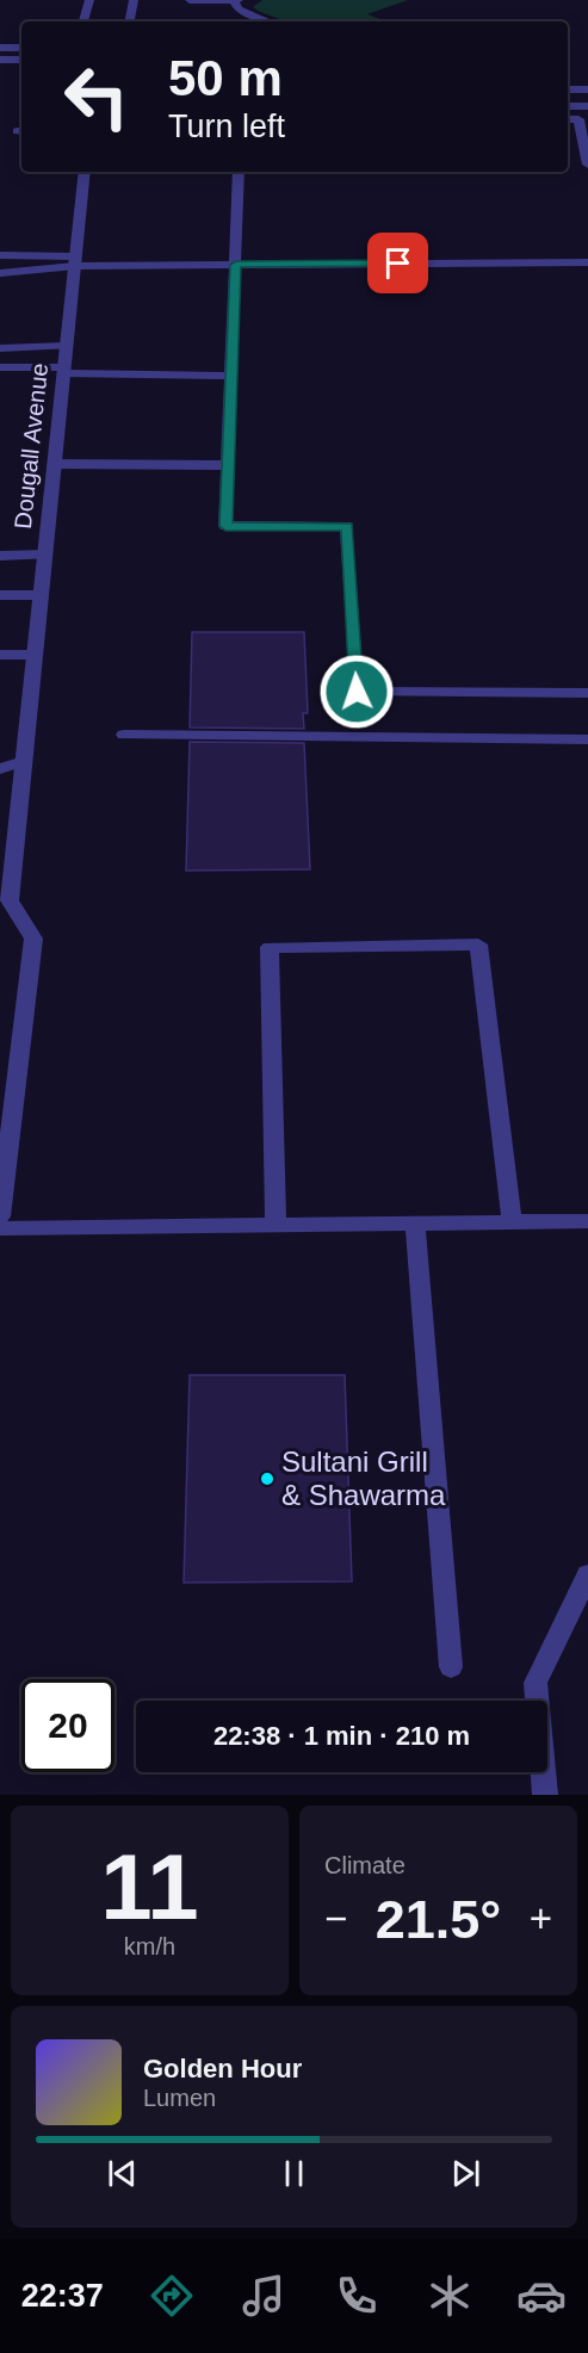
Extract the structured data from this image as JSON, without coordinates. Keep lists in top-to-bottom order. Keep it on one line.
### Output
{"streets":{"street":["Dougall Avenue"]},"places":["Sultani Grill & Shawarma"],"page":{"turn":["50 m","Turn left"],"limit":"20","trip":"22:38 · 1 min · 210 m","tile":[["11","km/h"],"Climate"],"heat":["−","21.5°","+"],"song":["Golden Hour","Lumen"],"tabs":"22:37"}}
